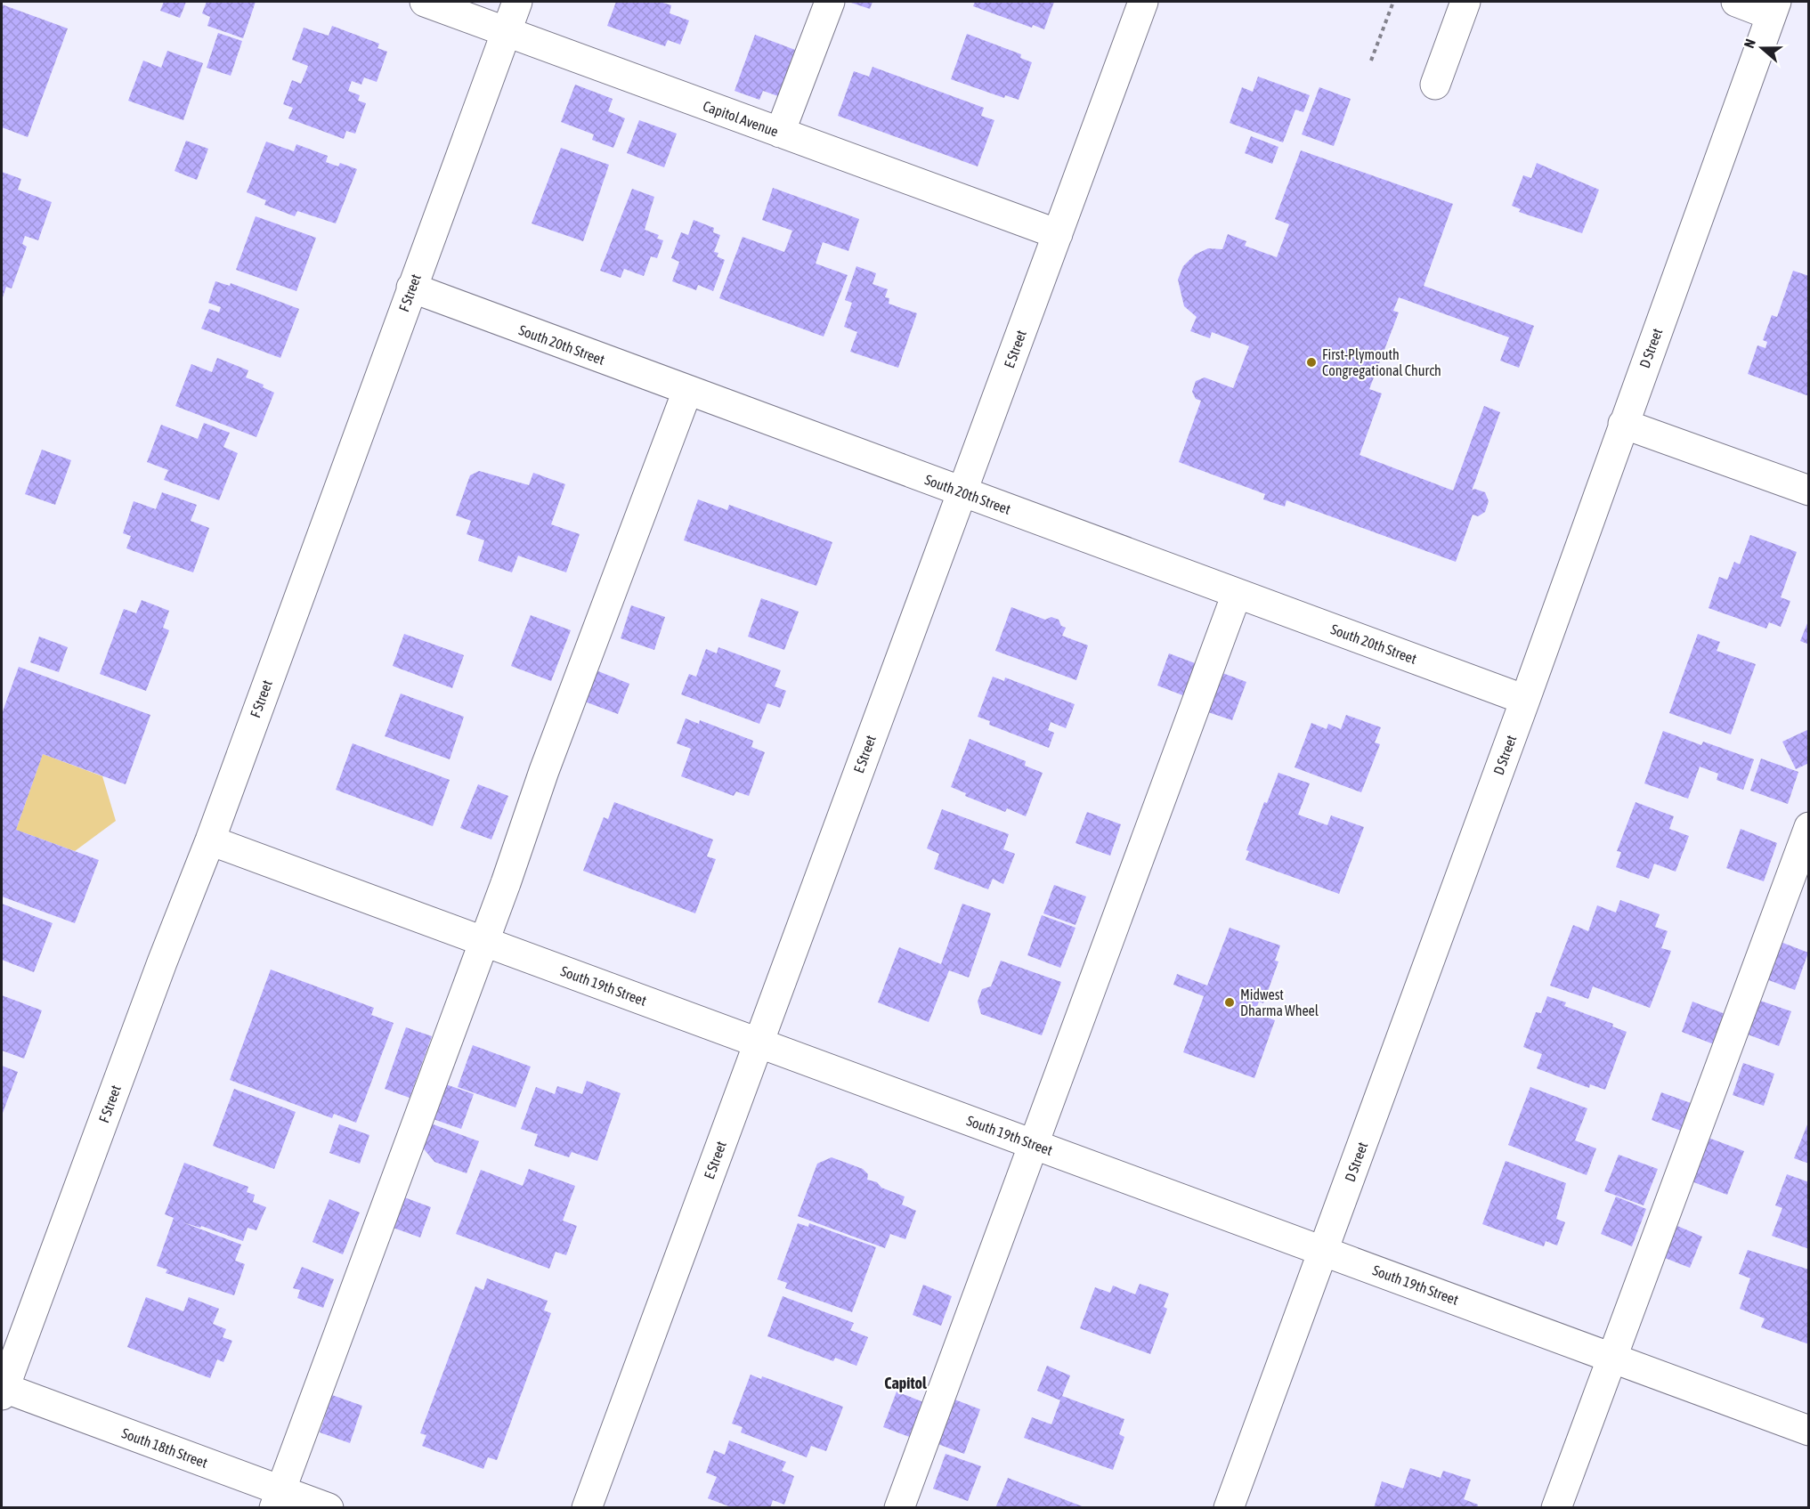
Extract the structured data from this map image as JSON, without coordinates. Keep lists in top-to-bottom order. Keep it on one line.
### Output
{"streets":{"street":["Capitol Avenue","F Street","South 20th Street","D Street","E Street","South 19th Street","South 18th Street"]},"crossings":[["Capitol Avenue","F Street"],["Capitol Avenue","E Street"],["F Street","South 20th Street"],["F Street","South 19th Street"],["F Street","South 18th Street"],["South 20th Street","D Street"],["South 20th Street","E Street"],["D Street","South 19th Street"],["E Street","South 19th Street"]],"districts":["Capitol"],"places":["First-Plymouth Congregational Church","Midwest Dharma Wheel"],"north":"left"}
